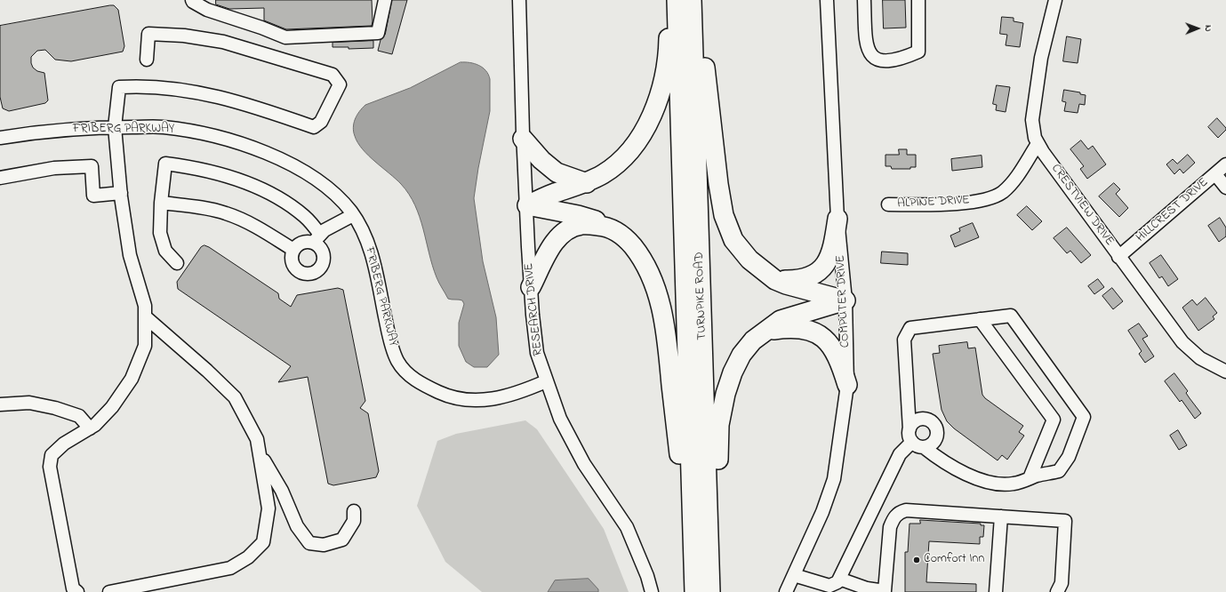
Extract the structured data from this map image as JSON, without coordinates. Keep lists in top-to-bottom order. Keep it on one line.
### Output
{"streets":{"highway":["TURNPIKE ROAD"],"street":["FRIBERG PARKWAY","ALPINE DRIVE","CRESTVIEW DRIVE","HILLCREST DRIVE","COMPUTER DRIVE","RESEARCH DRIVE"]},"crossings":[["FRIBERG PARKWAY","RESEARCH DRIVE"],["ALPINE DRIVE","CRESTVIEW DRIVE"],["CRESTVIEW DRIVE","HILLCREST DRIVE"]],"places":["Comfort Inn"],"north":"right"}
